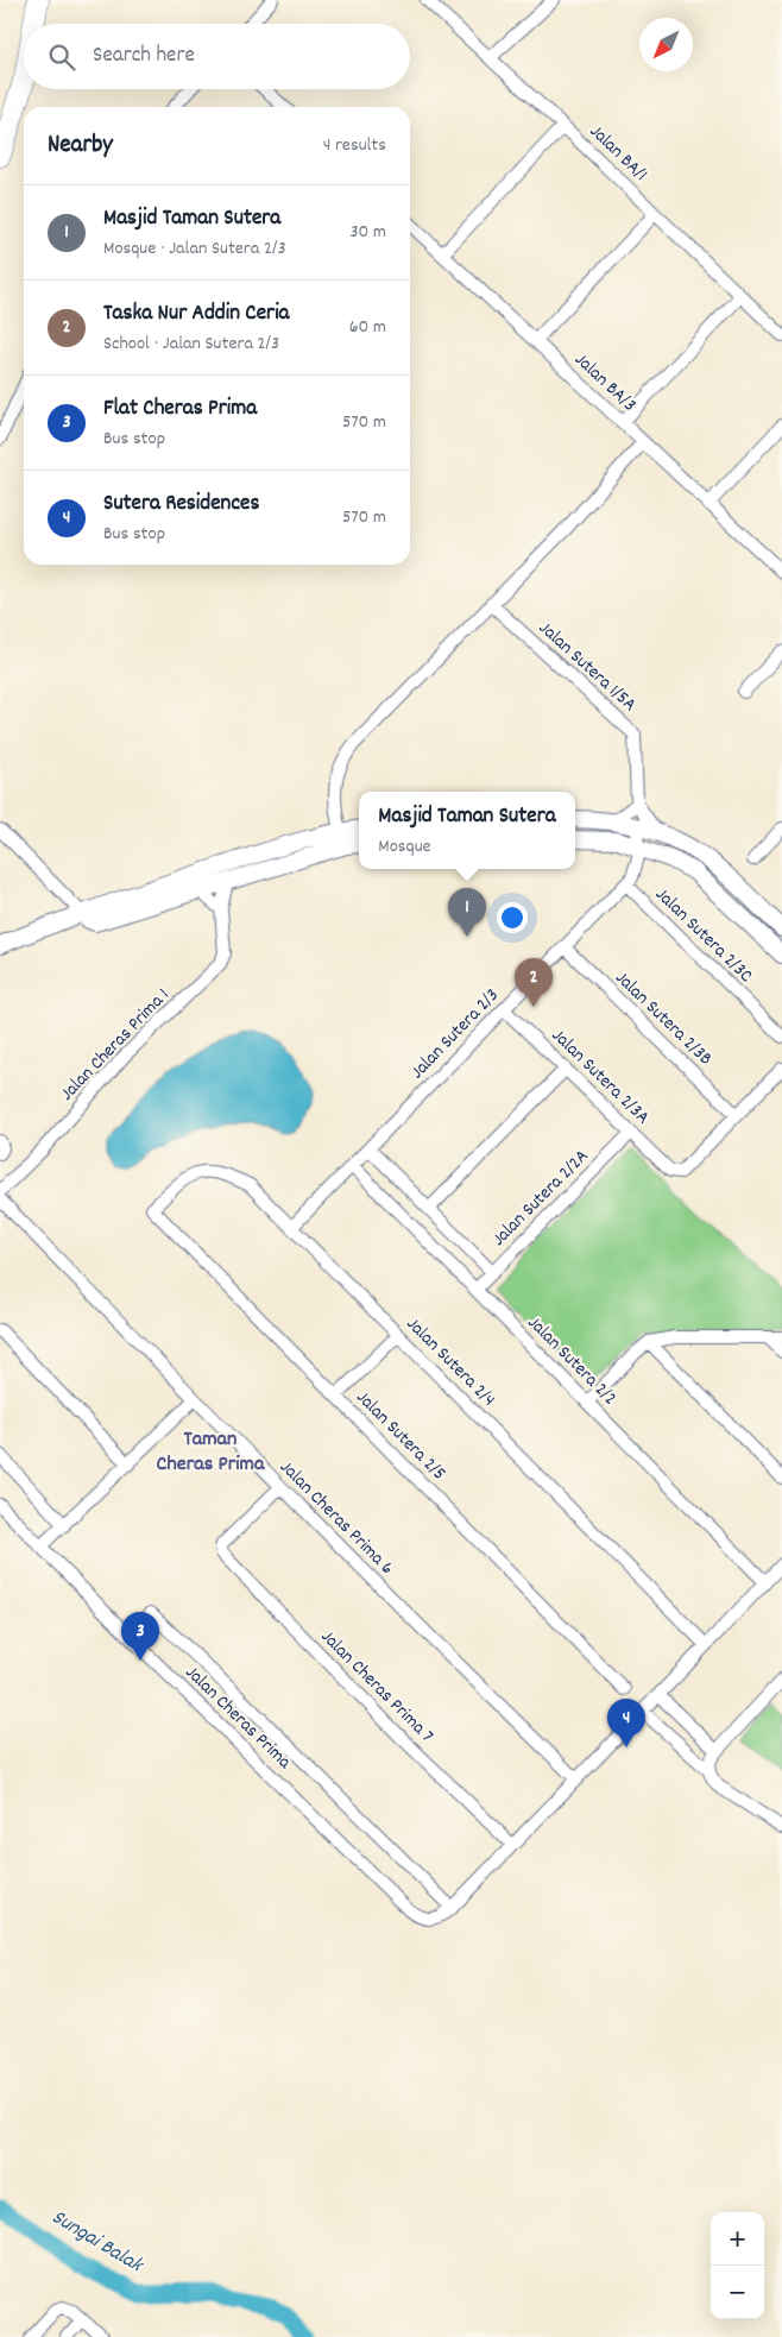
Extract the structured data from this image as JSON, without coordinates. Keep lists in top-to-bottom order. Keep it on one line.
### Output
{"streets":{"street":["Jalan BA/1","Jalan BA/3","Jalan Sutera 1/5A","Jalan Sutera 2/3C","Jalan Sutera 2/3B","Jalan Sutera 2/3","Jalan Cheras Prima 1","Jalan Sutera 2/3A","Jalan Sutera 2/2A","Jalan Sutera 2/2","Jalan Sutera 2/4","Jalan Sutera 2/5","Jalan Cheras Prima 6","Jalan Cheras Prima 7","Jalan Cheras Prima"]},"crossings":[["Jalan Sutera 2/3C","Jalan Sutera 2/3"],["Jalan Sutera 2/3B","Jalan Sutera 2/3"],["Jalan Sutera 2/3B","Jalan Sutera 2/3A"],["Jalan Sutera 2/3","Jalan Sutera 2/3A"],["Jalan Sutera 2/3","Jalan Sutera 2/2"],["Jalan Sutera 2/3","Jalan Sutera 2/4"],["Jalan Sutera 2/3A","Jalan Sutera 2/2A"],["Jalan Sutera 2/2A","Jalan Sutera 2/2"],["Jalan Sutera 2/4","Jalan Sutera 2/5"],["Jalan Cheras Prima 6","Jalan Cheras Prima 7"]],"districts":["Taman Cheras Prima"],"water":["Sungai Balak"],"north":"bottom left","page":{"search":"Search here","heading":["Nearby","4 results"],"list":[{"mark":"1","name":"Masjid Taman Sutera","note":"Mosque · Jalan Sutera 2/3","value":"30 m"},{"mark":"2","name":"Taska Nur Addin Ceria","note":"School · Jalan Sutera 2/3","value":"60 m"},{"mark":"3","name":"Flat Cheras Prima","note":"Bus stop","value":"570 m"},{"mark":"4","name":"Sutera Residences","note":"Bus stop","value":"570 m"}],"popup":["Masjid Taman Sutera","Mosque"],"pins":["1","2","3","4"],"map_buttons":["+","−"]}}
